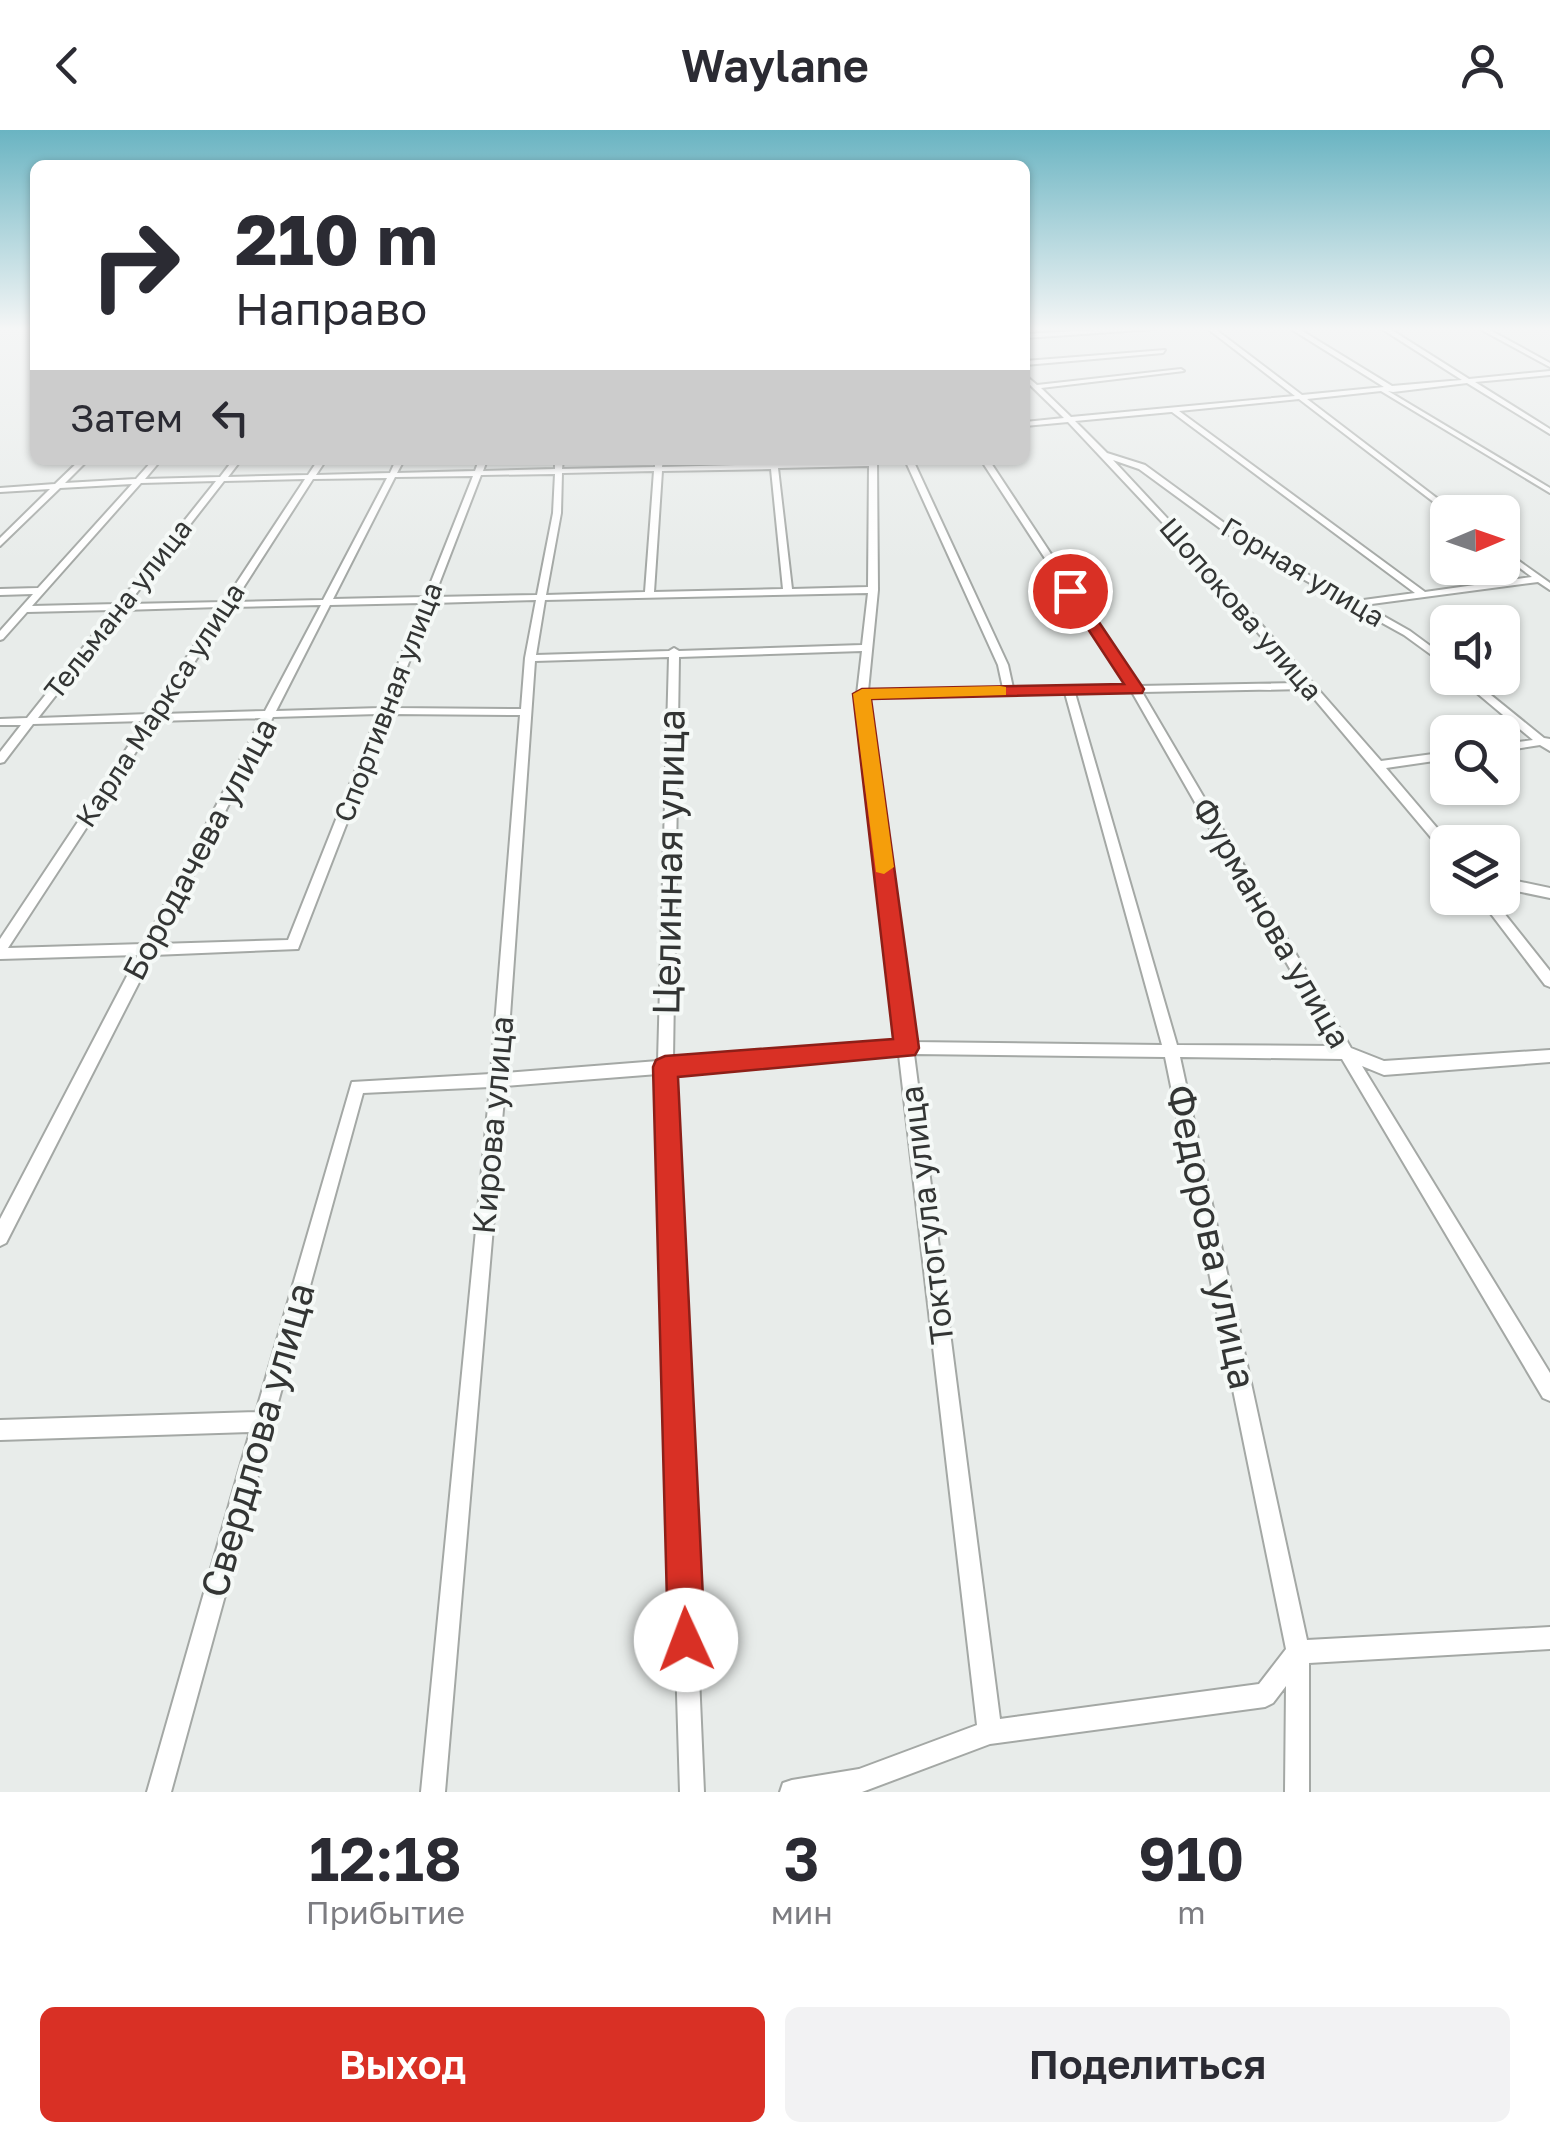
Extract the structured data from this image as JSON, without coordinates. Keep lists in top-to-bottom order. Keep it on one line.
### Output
{"streets":{"street":["Горная улица","Тельмана улица","Шопокова улица","Спортивная улица","Карла Маркса улица","Бородачева улица","Целинная улица","Фурманова улица","Кирова улица","Токтогула улица","Федорова улица","Свердлова улица"]},"crossings":[["Горная улица","Шопокова улица"],["Кирова улица","Свердлова улица"]],"north":"right","page":{"header":"Waylane","turn":["210 m","Направо"],"then":"Затем","eta":["12:18","Прибытие","3","мин","910","m"],"buttons":["Выход","Поделиться"]}}
